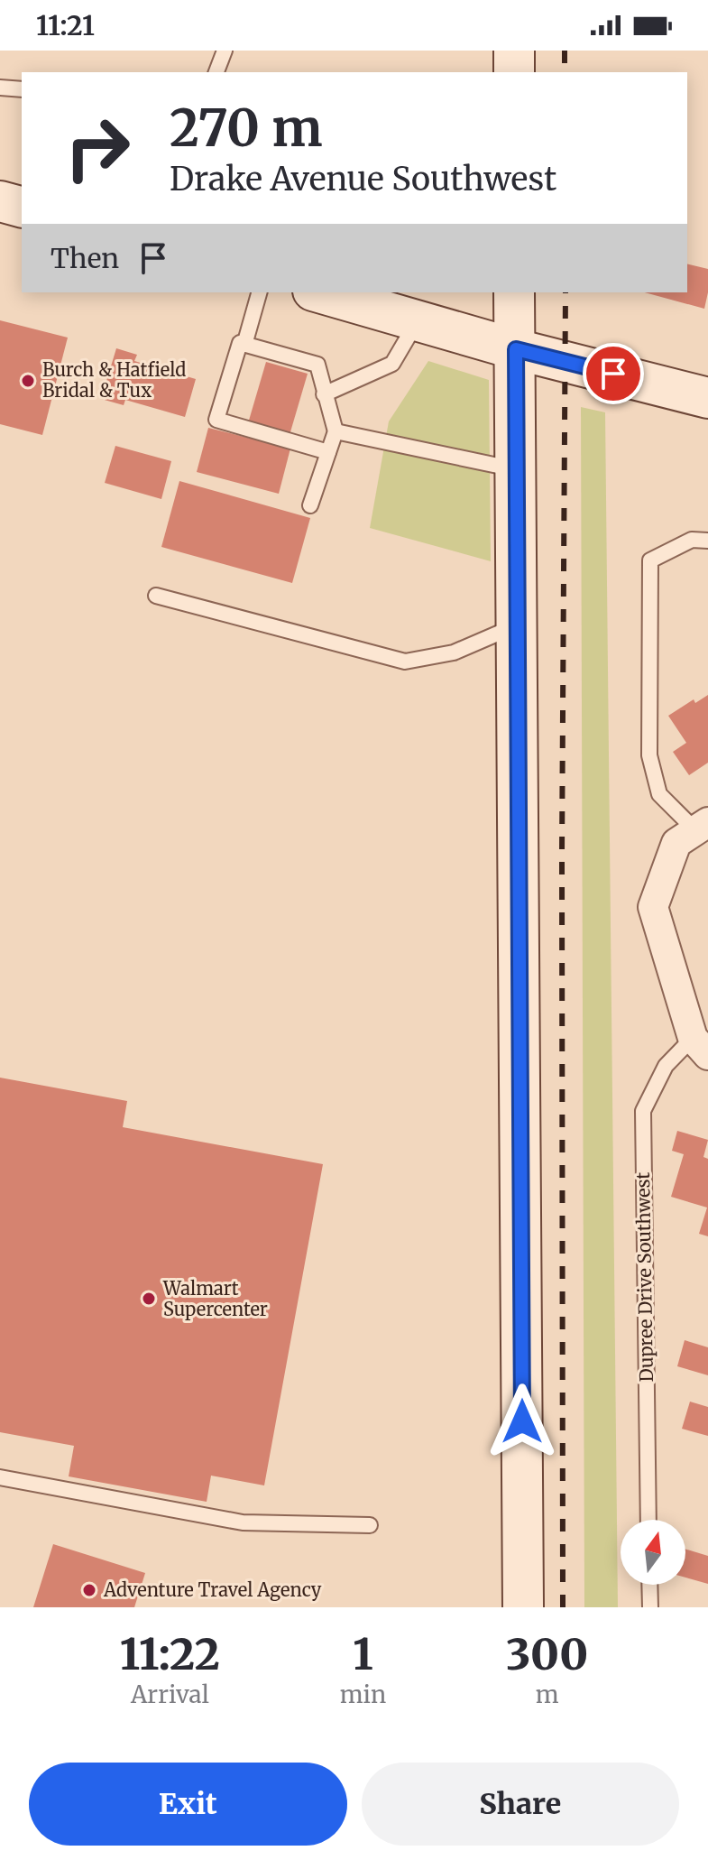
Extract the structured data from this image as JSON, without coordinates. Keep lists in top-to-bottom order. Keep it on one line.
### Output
{"streets":{"street":["Dupree Drive Southwest"]},"places":["Burch & Hatfield Bridal & Tux","Walmart Supercenter","Adventure Travel Agency"],"north":"top","page":{"status":"11:21","turn":["270 m","Drake Avenue Southwest"],"then":"Then","eta":["11:22","Arrival","1","min","300","m"],"buttons":["Exit","Share"]}}
